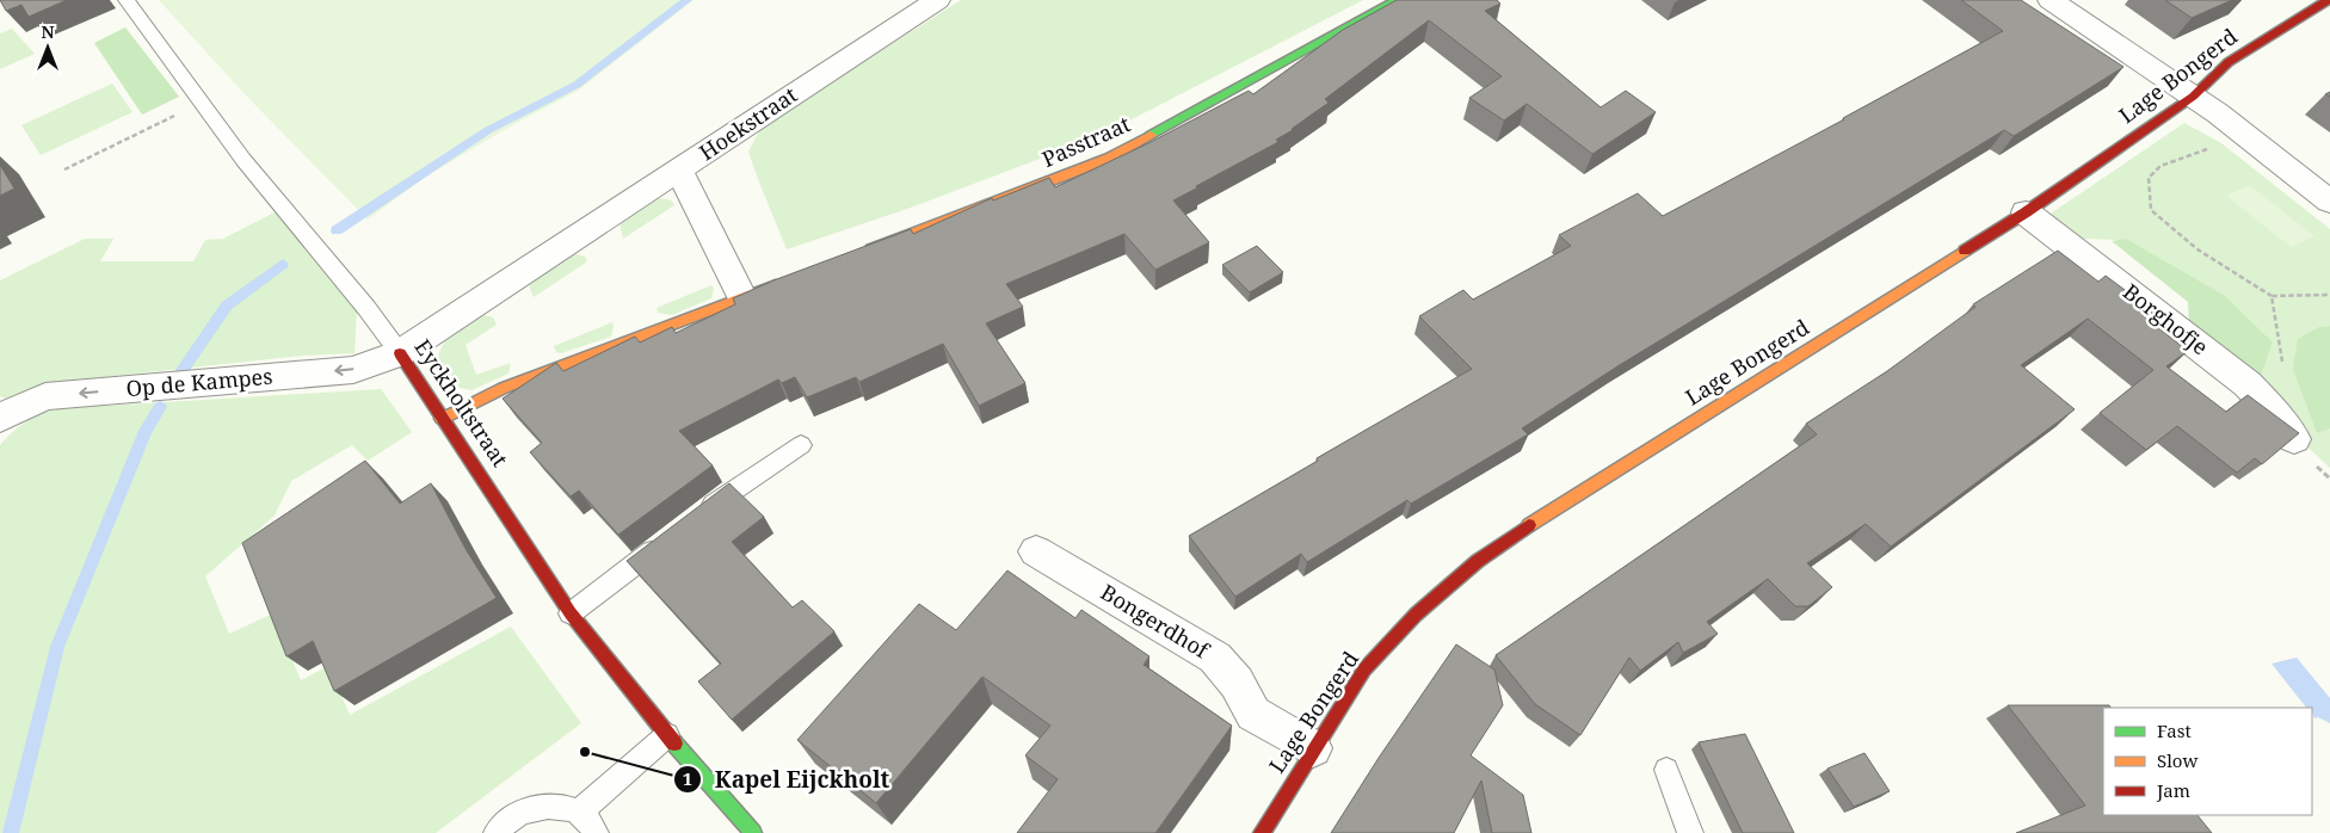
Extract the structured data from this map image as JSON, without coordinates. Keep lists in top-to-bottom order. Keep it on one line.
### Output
{"streets":{"street":["Lage Bongerd","Hoekstraat","Passtraat","Borghofje","Op de Kampes","Eyckholtstraat","Bongerdhof"]},"crossings":[["Lage Bongerd","Borghofje"],["Lage Bongerd","Bongerdhof"],["Hoekstraat","Op de Kampes"],["Op de Kampes","Eyckholtstraat"]],"one_way":["Op de Kampes"],"places":["Kapel Eijckholt"],"legend":["Fast","Slow","Jam"],"north":"top"}
